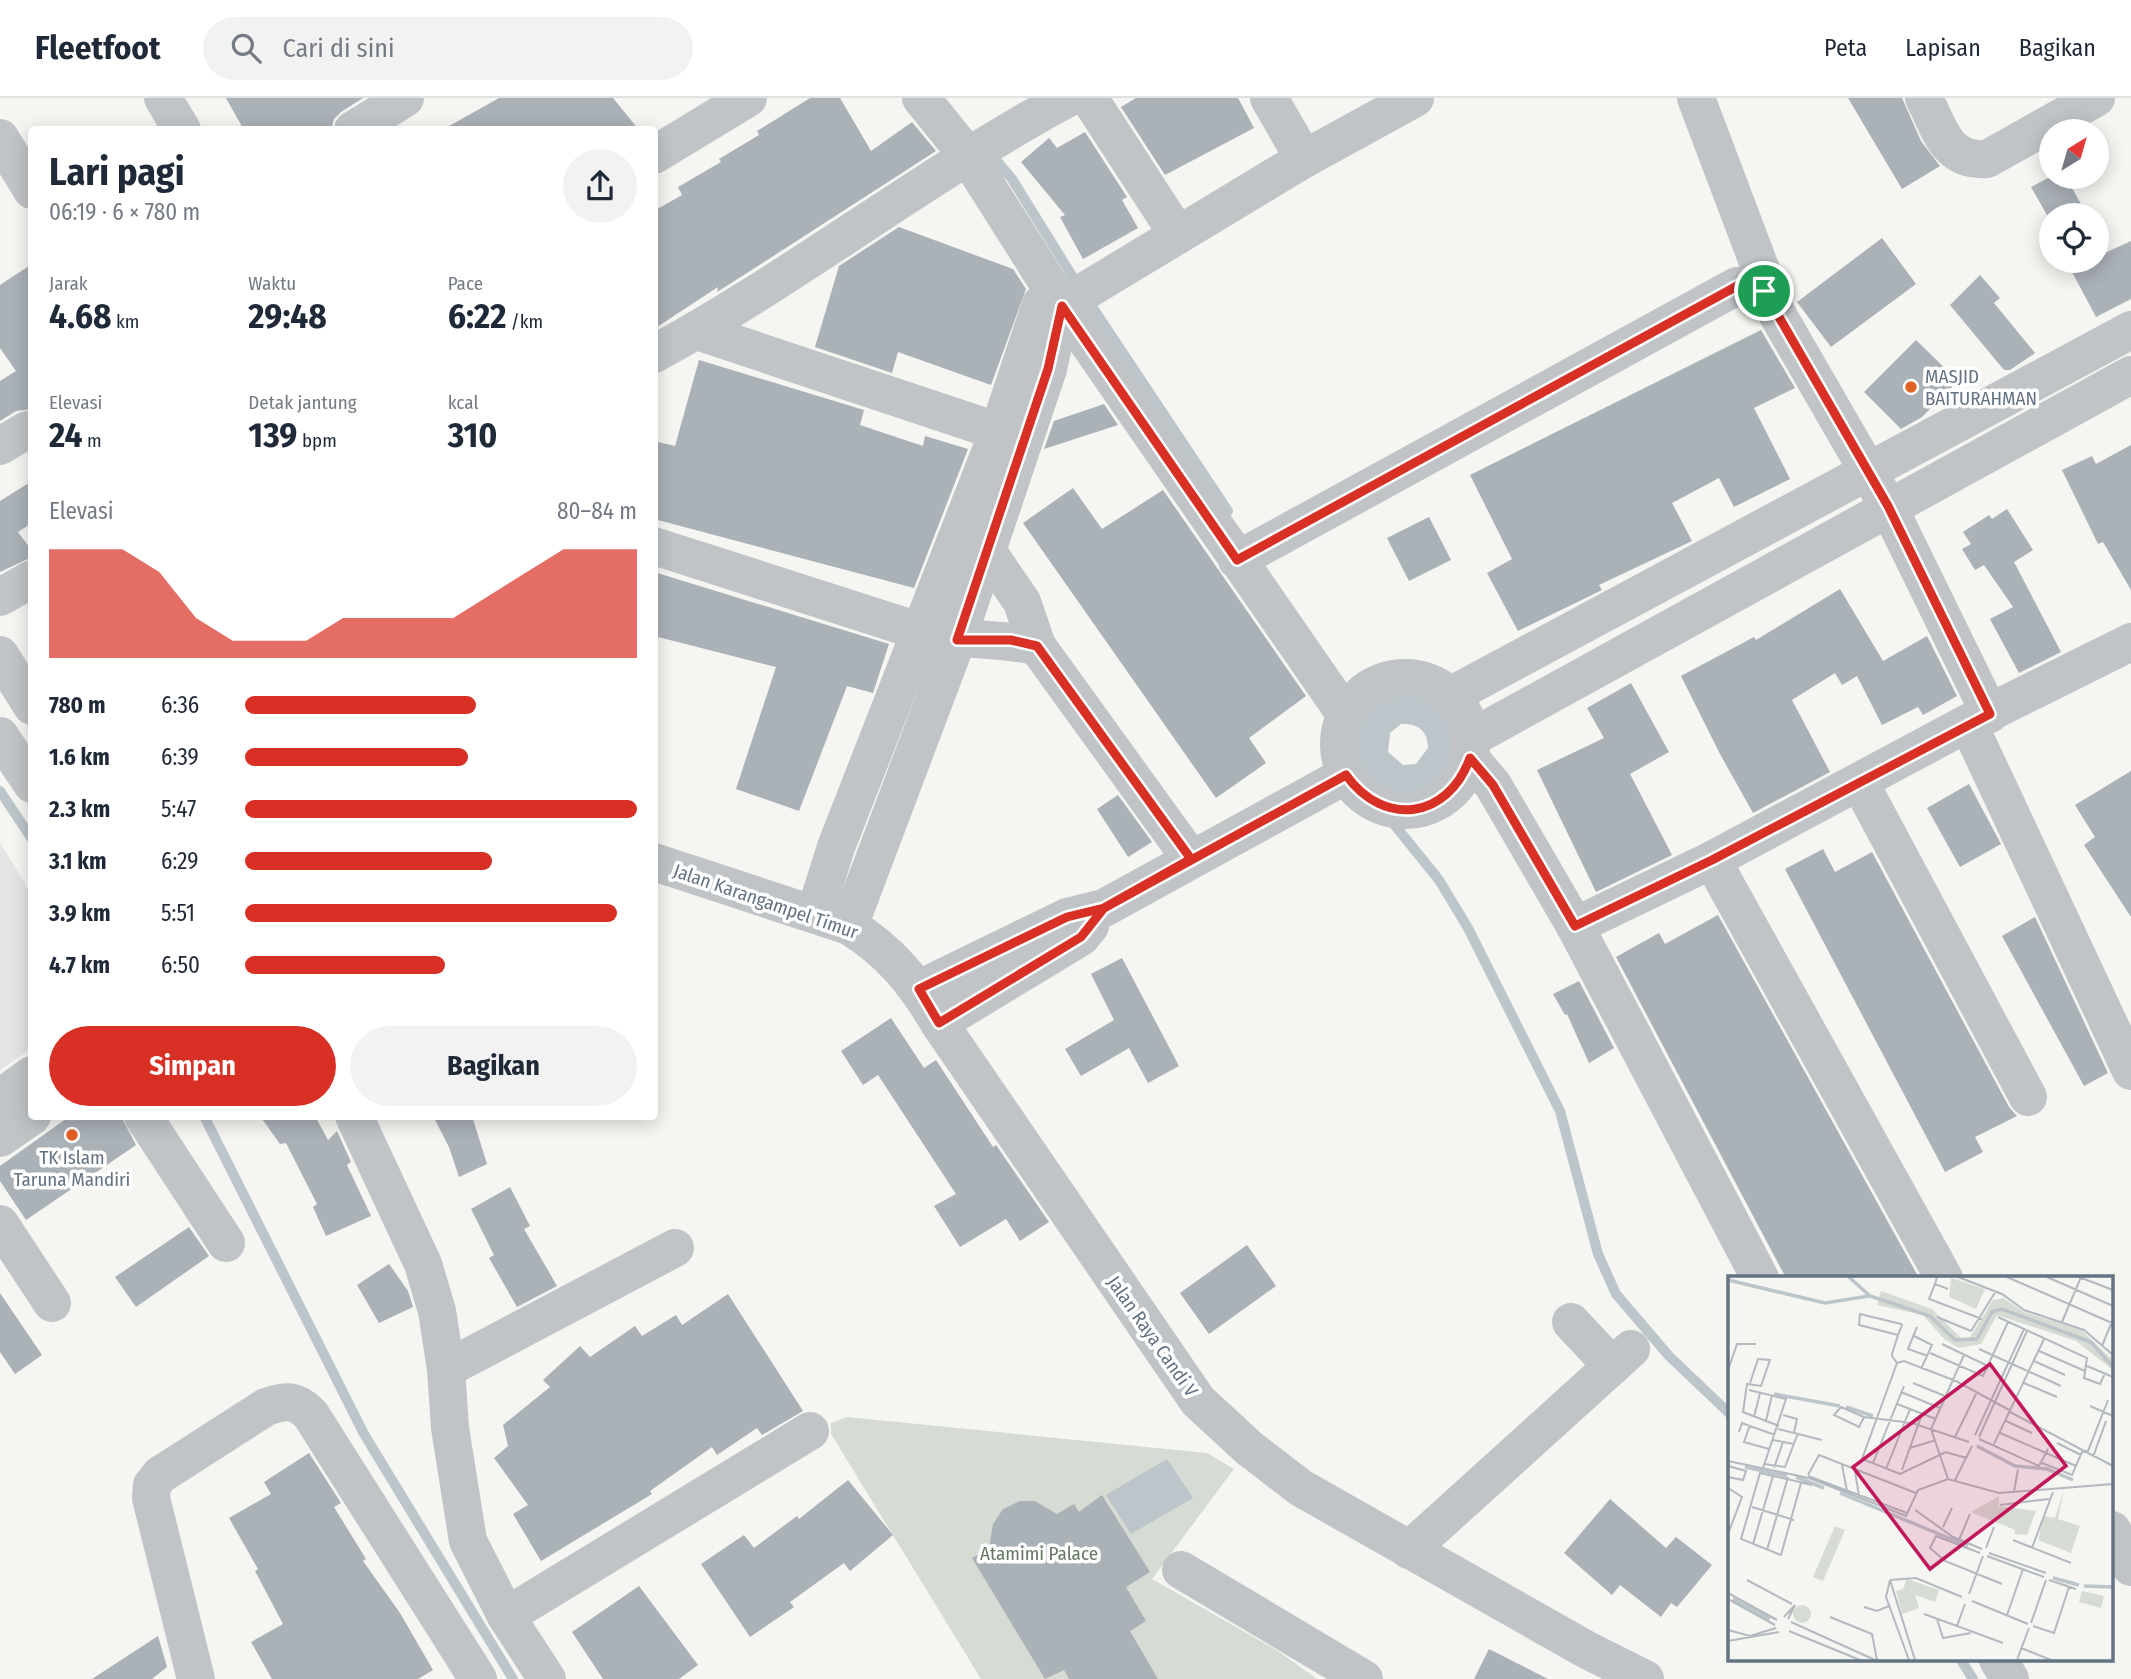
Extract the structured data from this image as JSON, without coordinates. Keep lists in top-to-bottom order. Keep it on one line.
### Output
{"streets":{"street":["Jalan Karangampel Timur","Jalan Raya Candi V"]},"crossings":[["Jalan Karangampel Timur","Jalan Raya Candi V"]],"parks":["Atamimi Palace"],"places":["MASJID BAITURAHMAN","TK Islam Taruna Mandiri"],"north":"top right","page":{"header":"Fleetfoot","search":"Cari di sini","nav":["Peta","Lapisan","Bagikan"],"heading":["Lari pagi","06:19 · 6 × 780 m"],"stats":[["Jarak","4.68 km"],["Waktu","29:48"],["Pace","6:22 /km"],["Elevasi","24 m"],["Detak jantung","139 bpm"],["kcal","310"]],"chart":["Elevasi","80–84 m"],"list":[{"name":"780 m","note":"6:36"},{"name":"1.6 km","note":"6:39"},{"name":"2.3 km","note":"5:47"},{"name":"3.1 km","note":"6:29"},{"name":"3.9 km","note":"5:51"},{"name":"4.7 km","note":"6:50"}],"buttons":["Simpan","Bagikan"]}}
